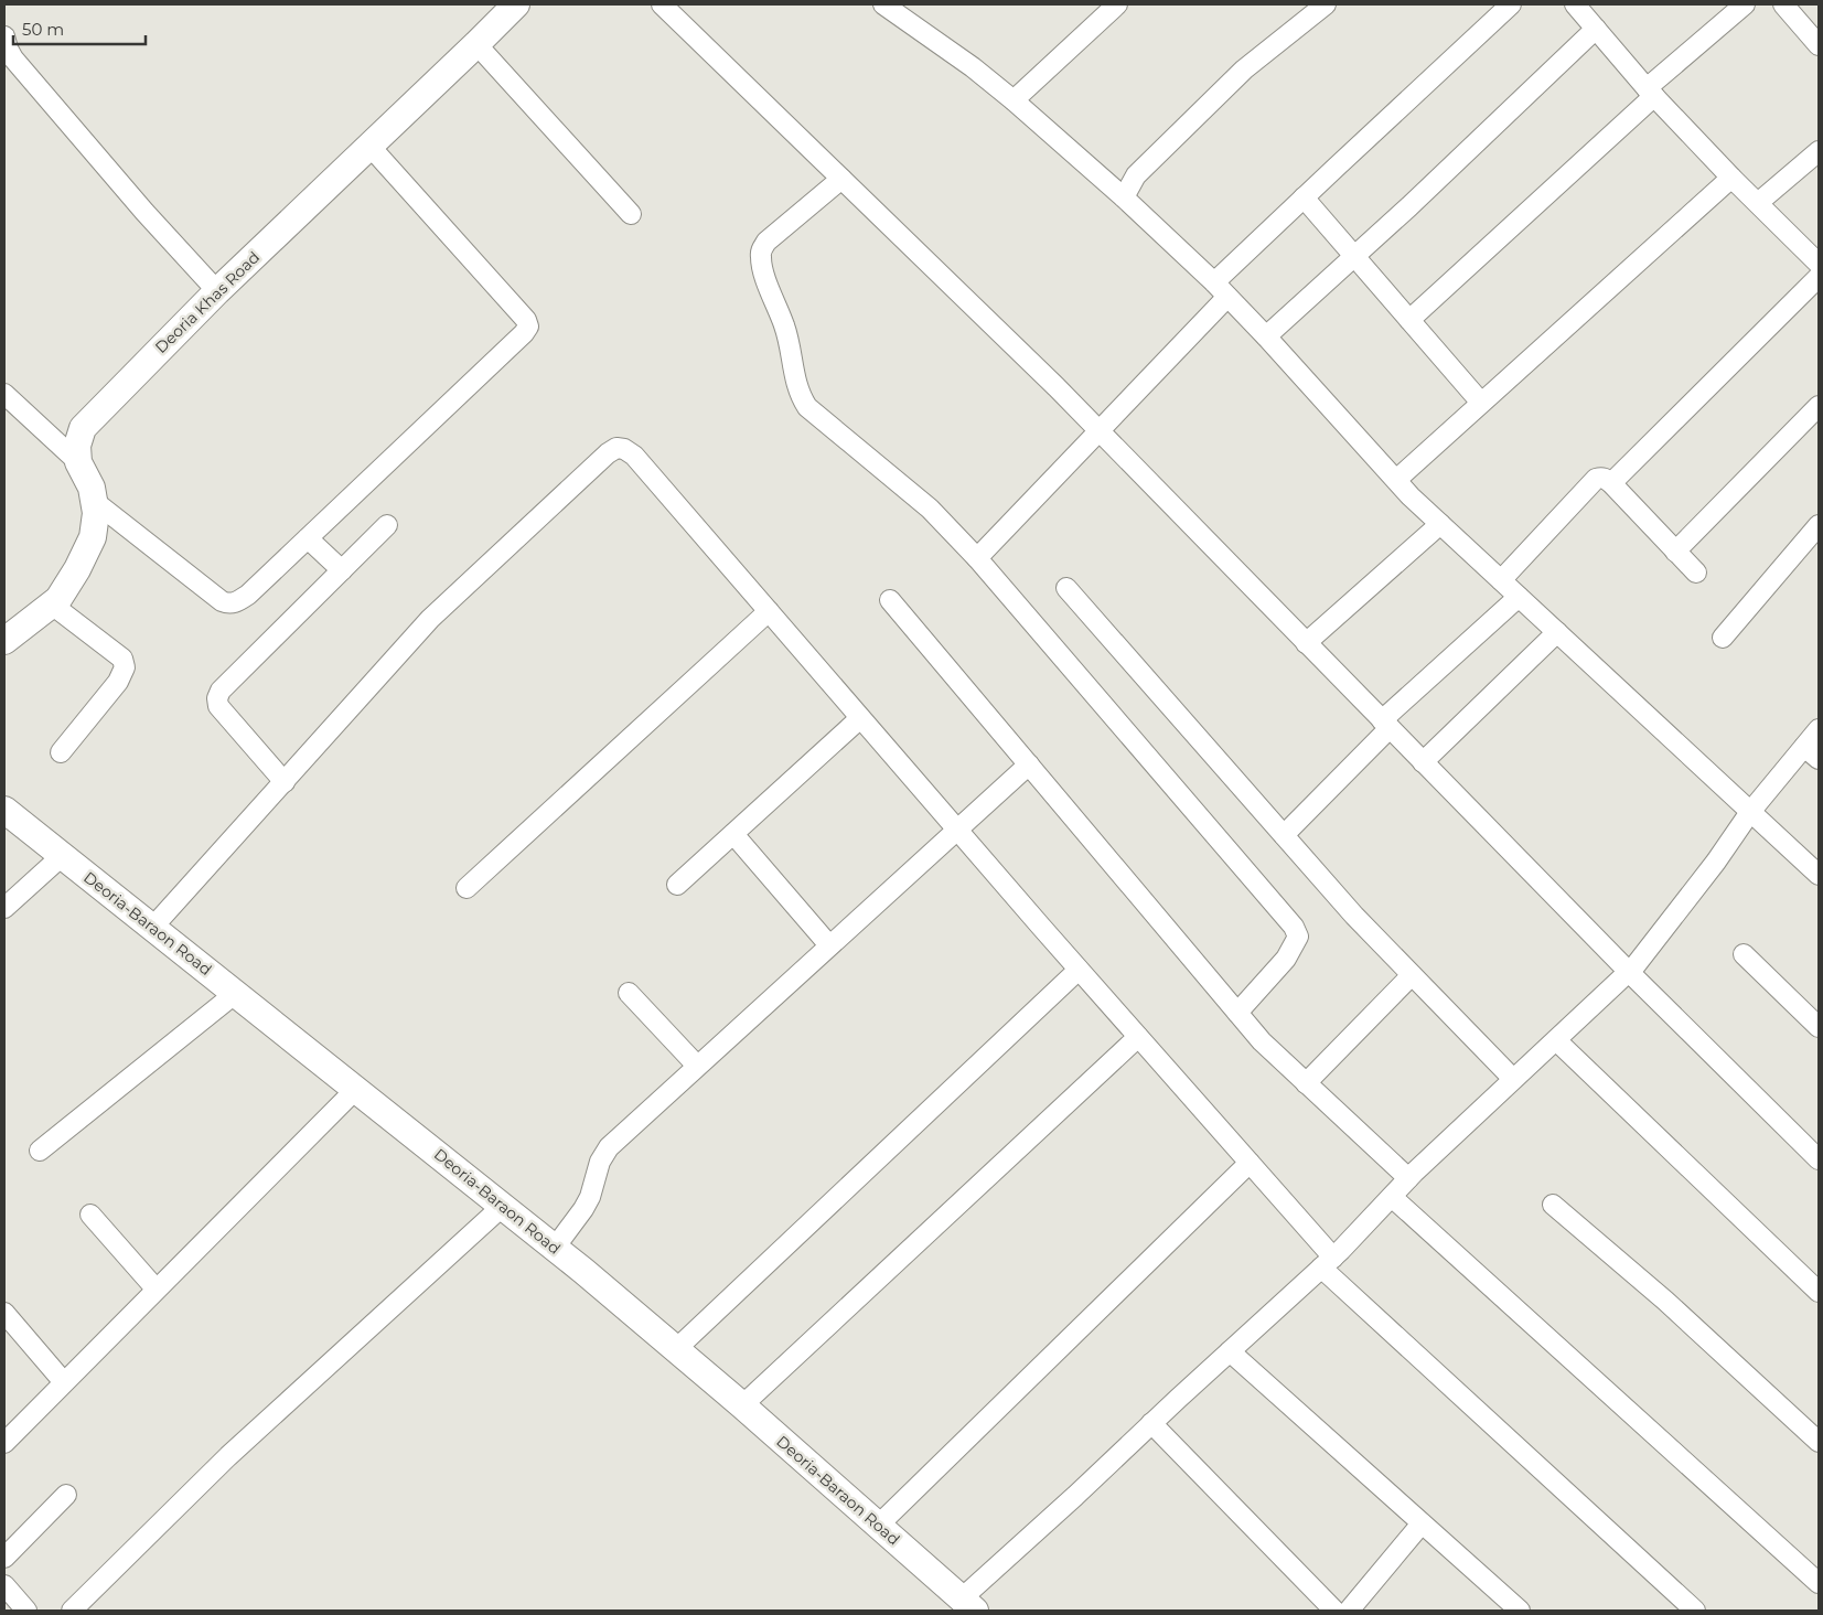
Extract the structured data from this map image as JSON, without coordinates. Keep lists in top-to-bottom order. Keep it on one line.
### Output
{"streets":{"street":["Deoria Khas Road","Deoria-Baraon Road"]},"scale_bar":"50 m"}
